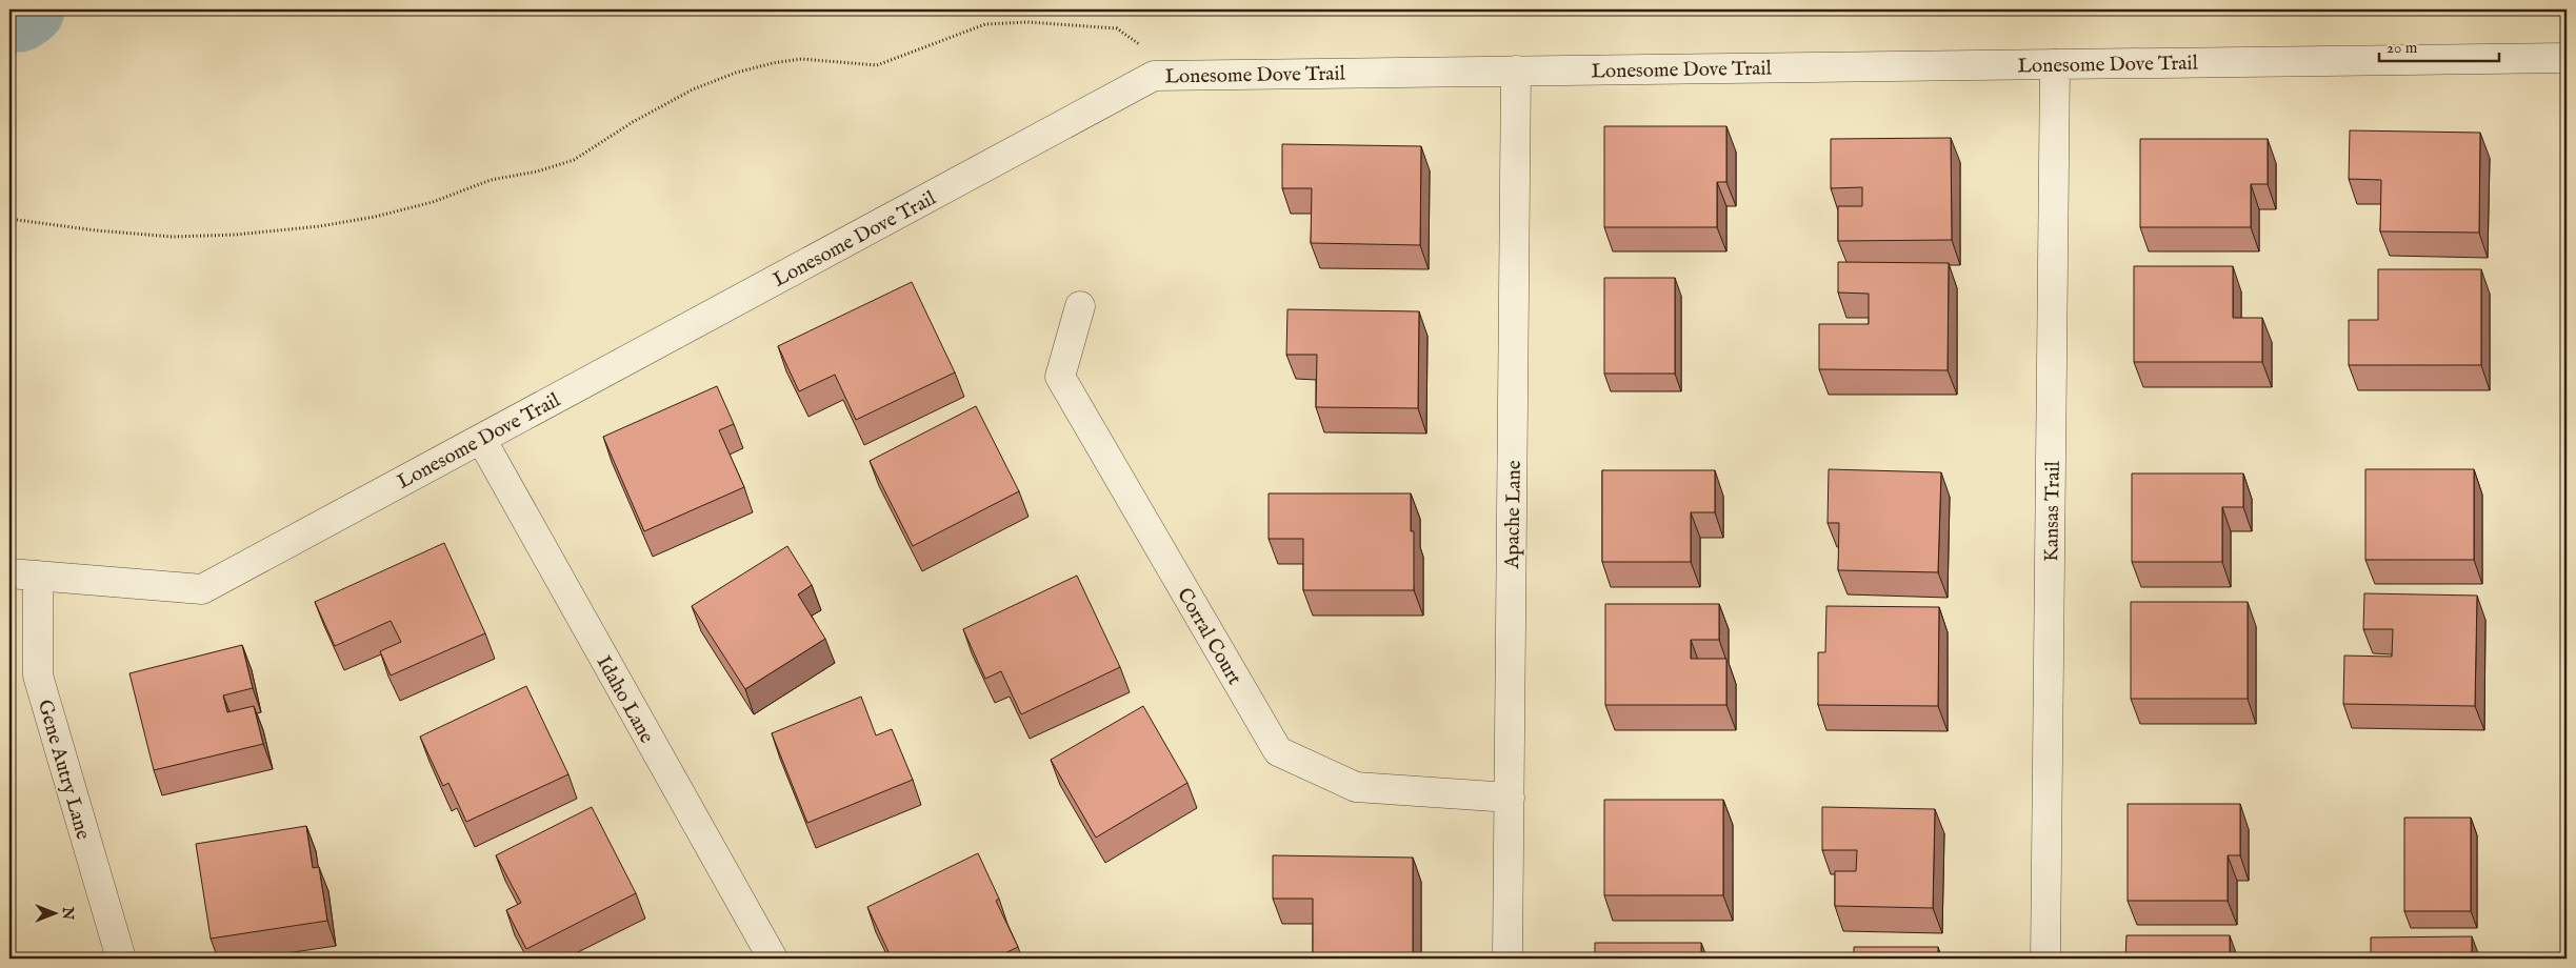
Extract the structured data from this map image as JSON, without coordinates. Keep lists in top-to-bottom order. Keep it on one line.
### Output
{"streets":{"street":["Lonesome Dove Trail","Kansas Trail","Apache Lane","Corral Court","Idaho Lane","Gene Autry Lane"]},"crossings":[["Lonesome Dove Trail","Kansas Trail"],["Lonesome Dove Trail","Apache Lane"],["Lonesome Dove Trail","Idaho Lane"],["Lonesome Dove Trail","Gene Autry Lane"],["Apache Lane","Corral Court"]],"scale_bar":"20 m","north":"right"}
